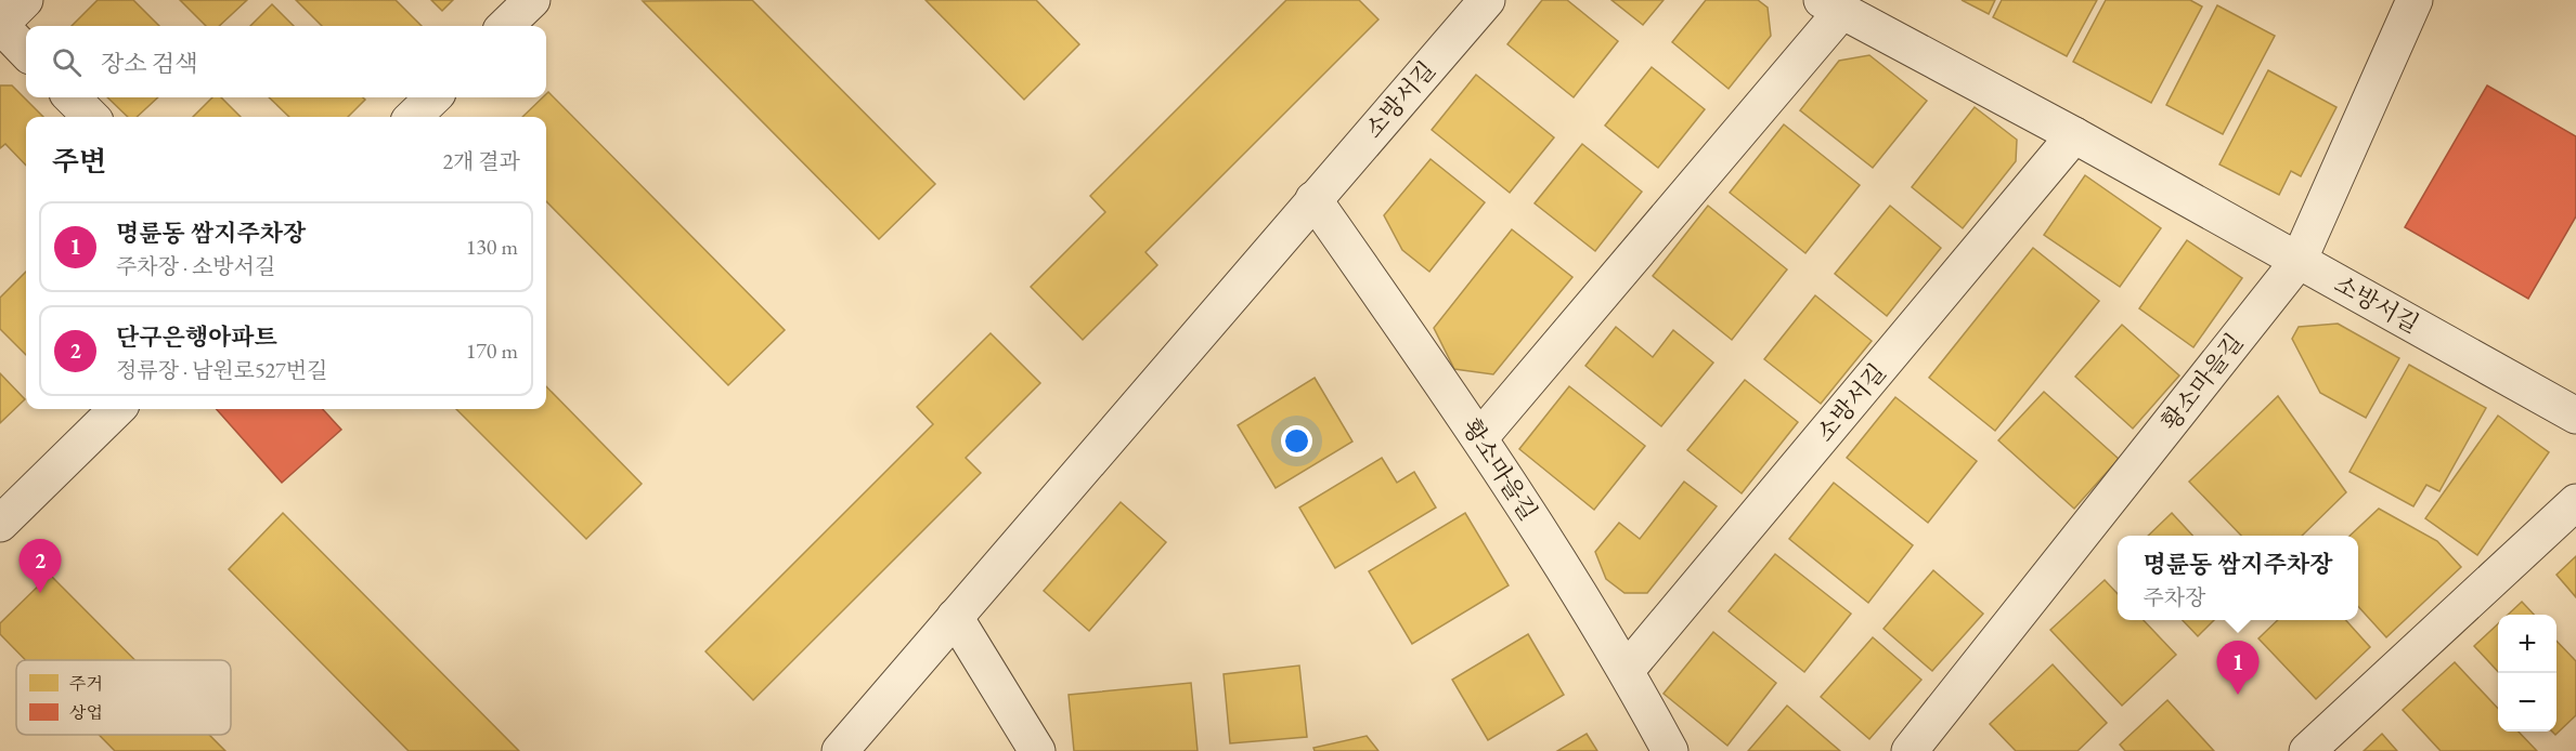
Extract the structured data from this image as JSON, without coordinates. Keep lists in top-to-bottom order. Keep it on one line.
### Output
{"streets":{"street":["소방서길","황소마을길"]},"crossings":[["소방서길","황소마을길"]],"legend":["주거","상업"],"page":{"search":"장소 검색","heading":["주변","2개 결과"],"list":[{"mark":"1","name":"명륜동 쌈지주차장","note":"주차장 · 소방서길","value":"130 m"},{"mark":"2","name":"단구은행아파트","note":"정류장 · 남원로527번길","value":"170 m"}],"popup":["명륜동 쌈지주차장","주차장"],"pins":["2","1"],"map_buttons":["+","−"]}}
